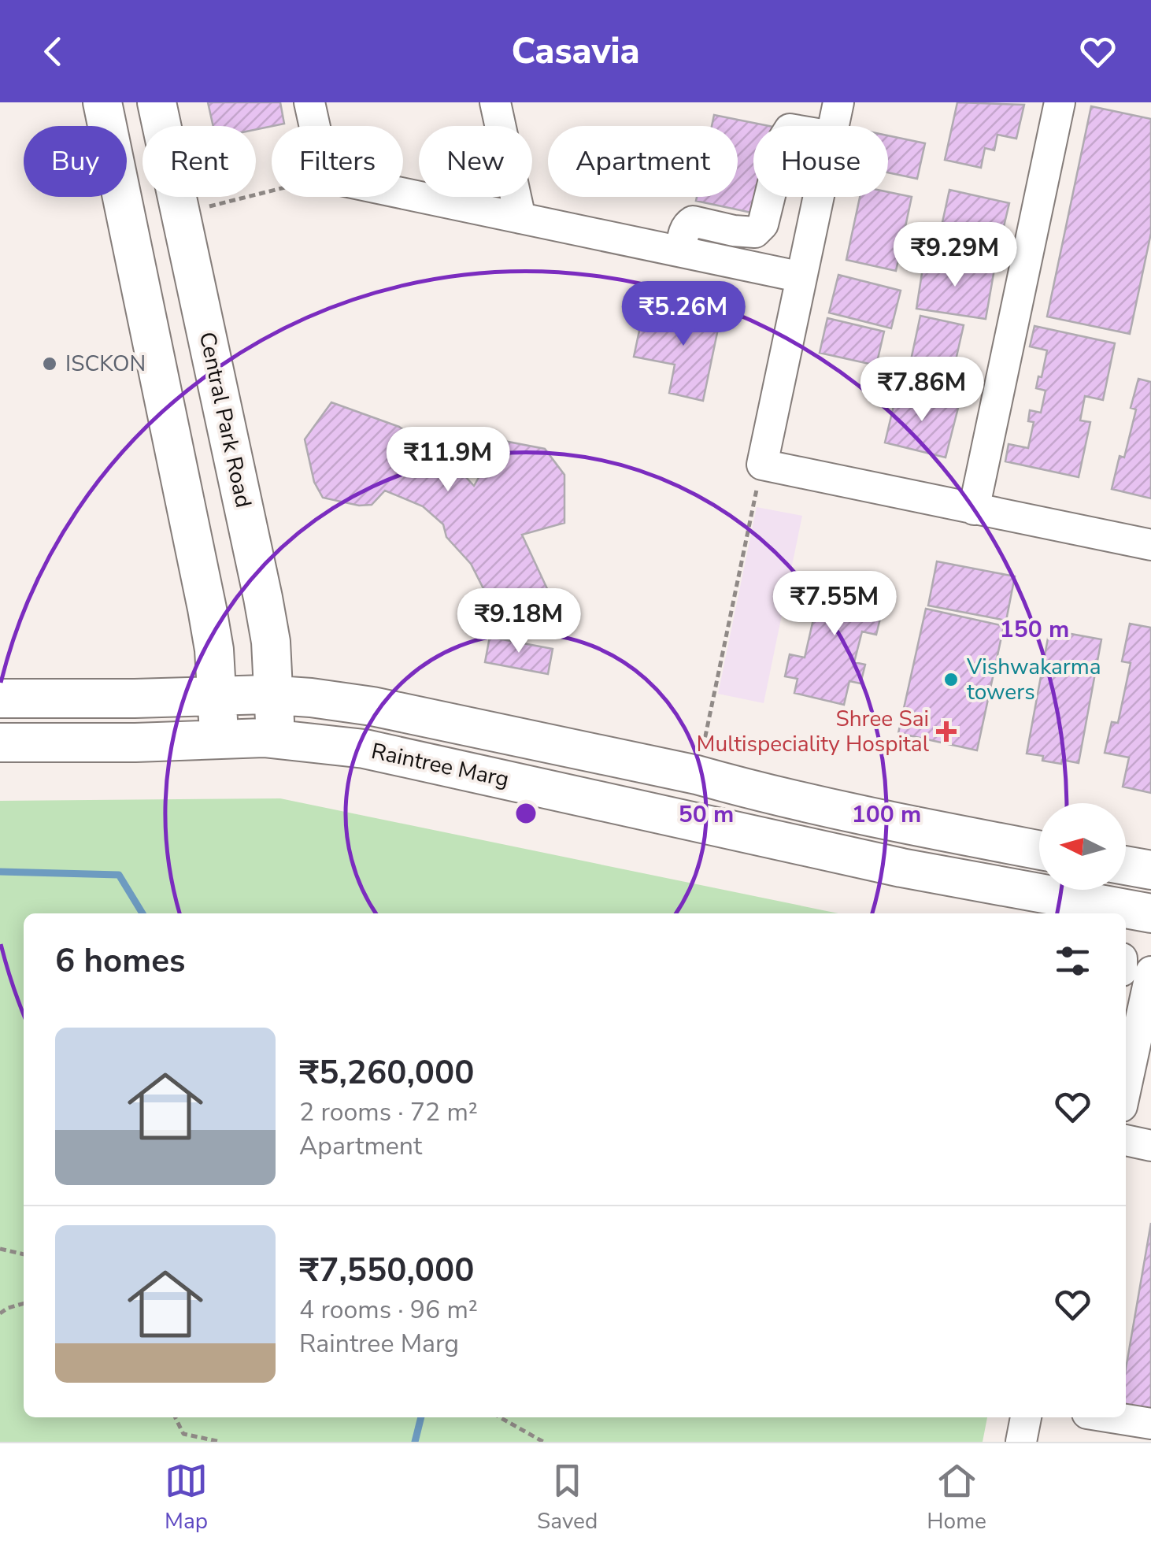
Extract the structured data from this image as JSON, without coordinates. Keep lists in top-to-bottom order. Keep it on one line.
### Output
{"streets":{"main road":["Central Park Road","Raintree Marg"]},"crossings":[["Central Park Road","Raintree Marg"]],"places":{"other":["ISCKON","Vishwakarma towers"],"health":["Shree Sai Multispeciality Hospital"]},"north":"left","page":{"header":"Casavia","chip":["Buy","Rent","Filters","New","Apartment","House"],"price":["₹9.29M","₹5.26M","₹7.86M","₹11.9M","₹7.55M","₹9.18M"],"heading":"6 homes","list":[{"name":"₹5,260,000","note":"2 rooms · 72 m² · Apartment"},{"name":"₹7,550,000","note":"4 rooms · 96 m² · Raintree Marg"}],"tabs":["Map","Saved","Home"]},"rings":["150 m","50 m","100 m"]}
